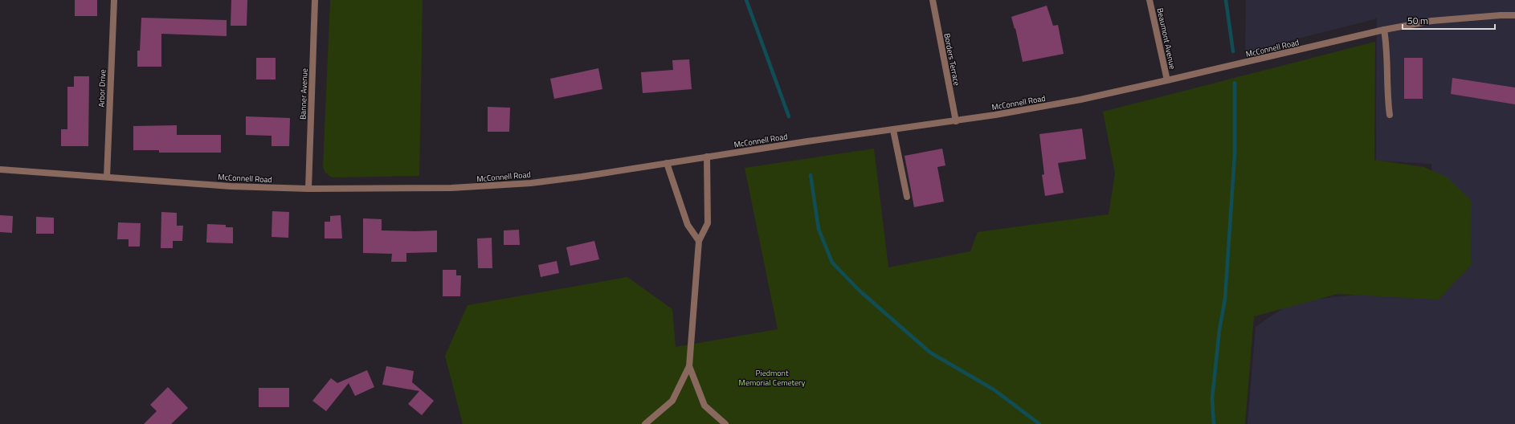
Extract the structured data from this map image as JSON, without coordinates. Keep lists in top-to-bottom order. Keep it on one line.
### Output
{"streets":{"street":["Beaumont Avenue","McConnell Road","Borders Terrace","Arbor Drive","Banner Avenue"]},"crossings":[["Beaumont Avenue","McConnell Road"],["McConnell Road","Borders Terrace"],["McConnell Road","Arbor Drive"],["McConnell Road","Banner Avenue"]],"parks":["Piedmont Memorial Cemetery"],"scale_bar":"50 m"}
